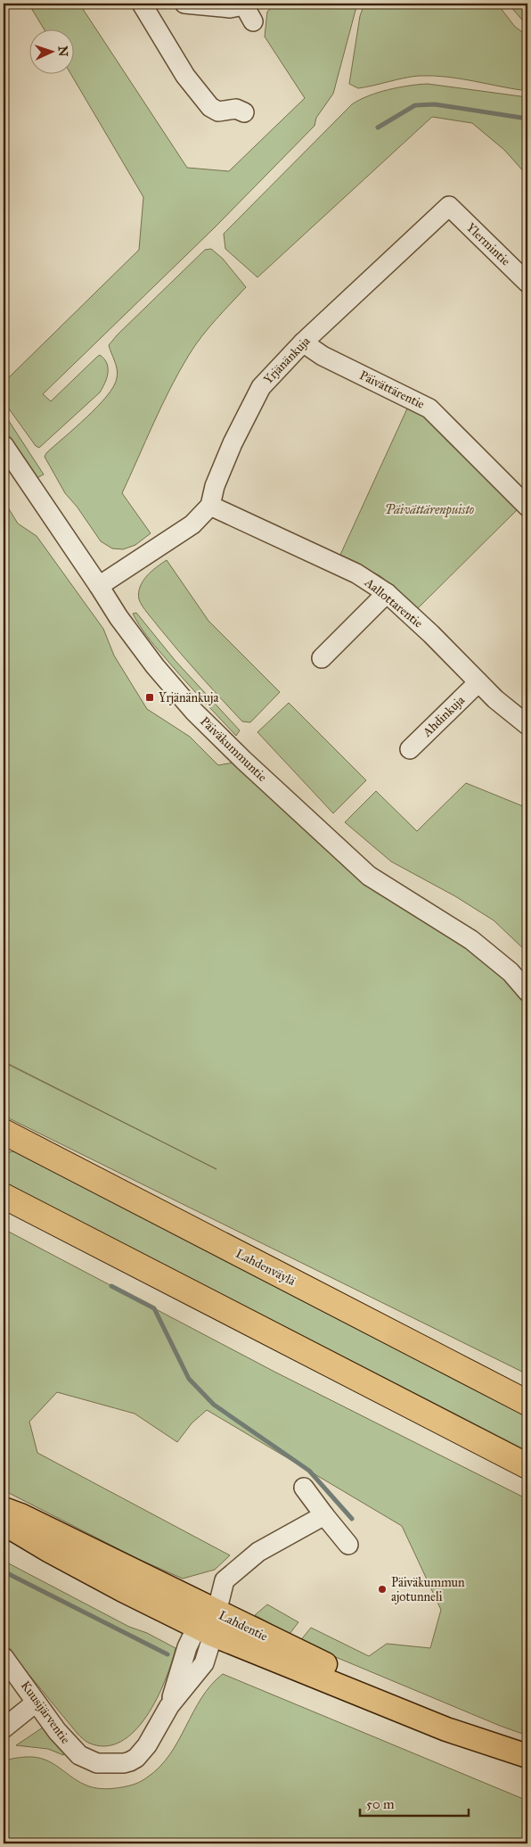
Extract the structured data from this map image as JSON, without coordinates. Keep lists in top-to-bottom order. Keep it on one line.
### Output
{"streets":{"highway":["Lahdenväylä"],"main road":["Lahdentie"],"street":["Ylermintie","Yrjänänkuja","Päivättärentie","Aallottarentie","Ahdinkuja","Päiväkummuntie","Kuusijärventie"]},"crossings":[["Ylermintie","Yrjänänkuja"],["Yrjänänkuja","Päivättärentie"],["Yrjänänkuja","Aallottarentie"],["Yrjänänkuja","Päiväkummuntie"],["Aallottarentie","Ahdinkuja"],["Lahdentie","Kuusijärventie"]],"parks":["Päivättärenpuisto"],"places":{"transit":["Yrjänänkuja"],"other":["Päiväkummun ajotunneli"]},"scale_bar":"50 m","north":"right"}
